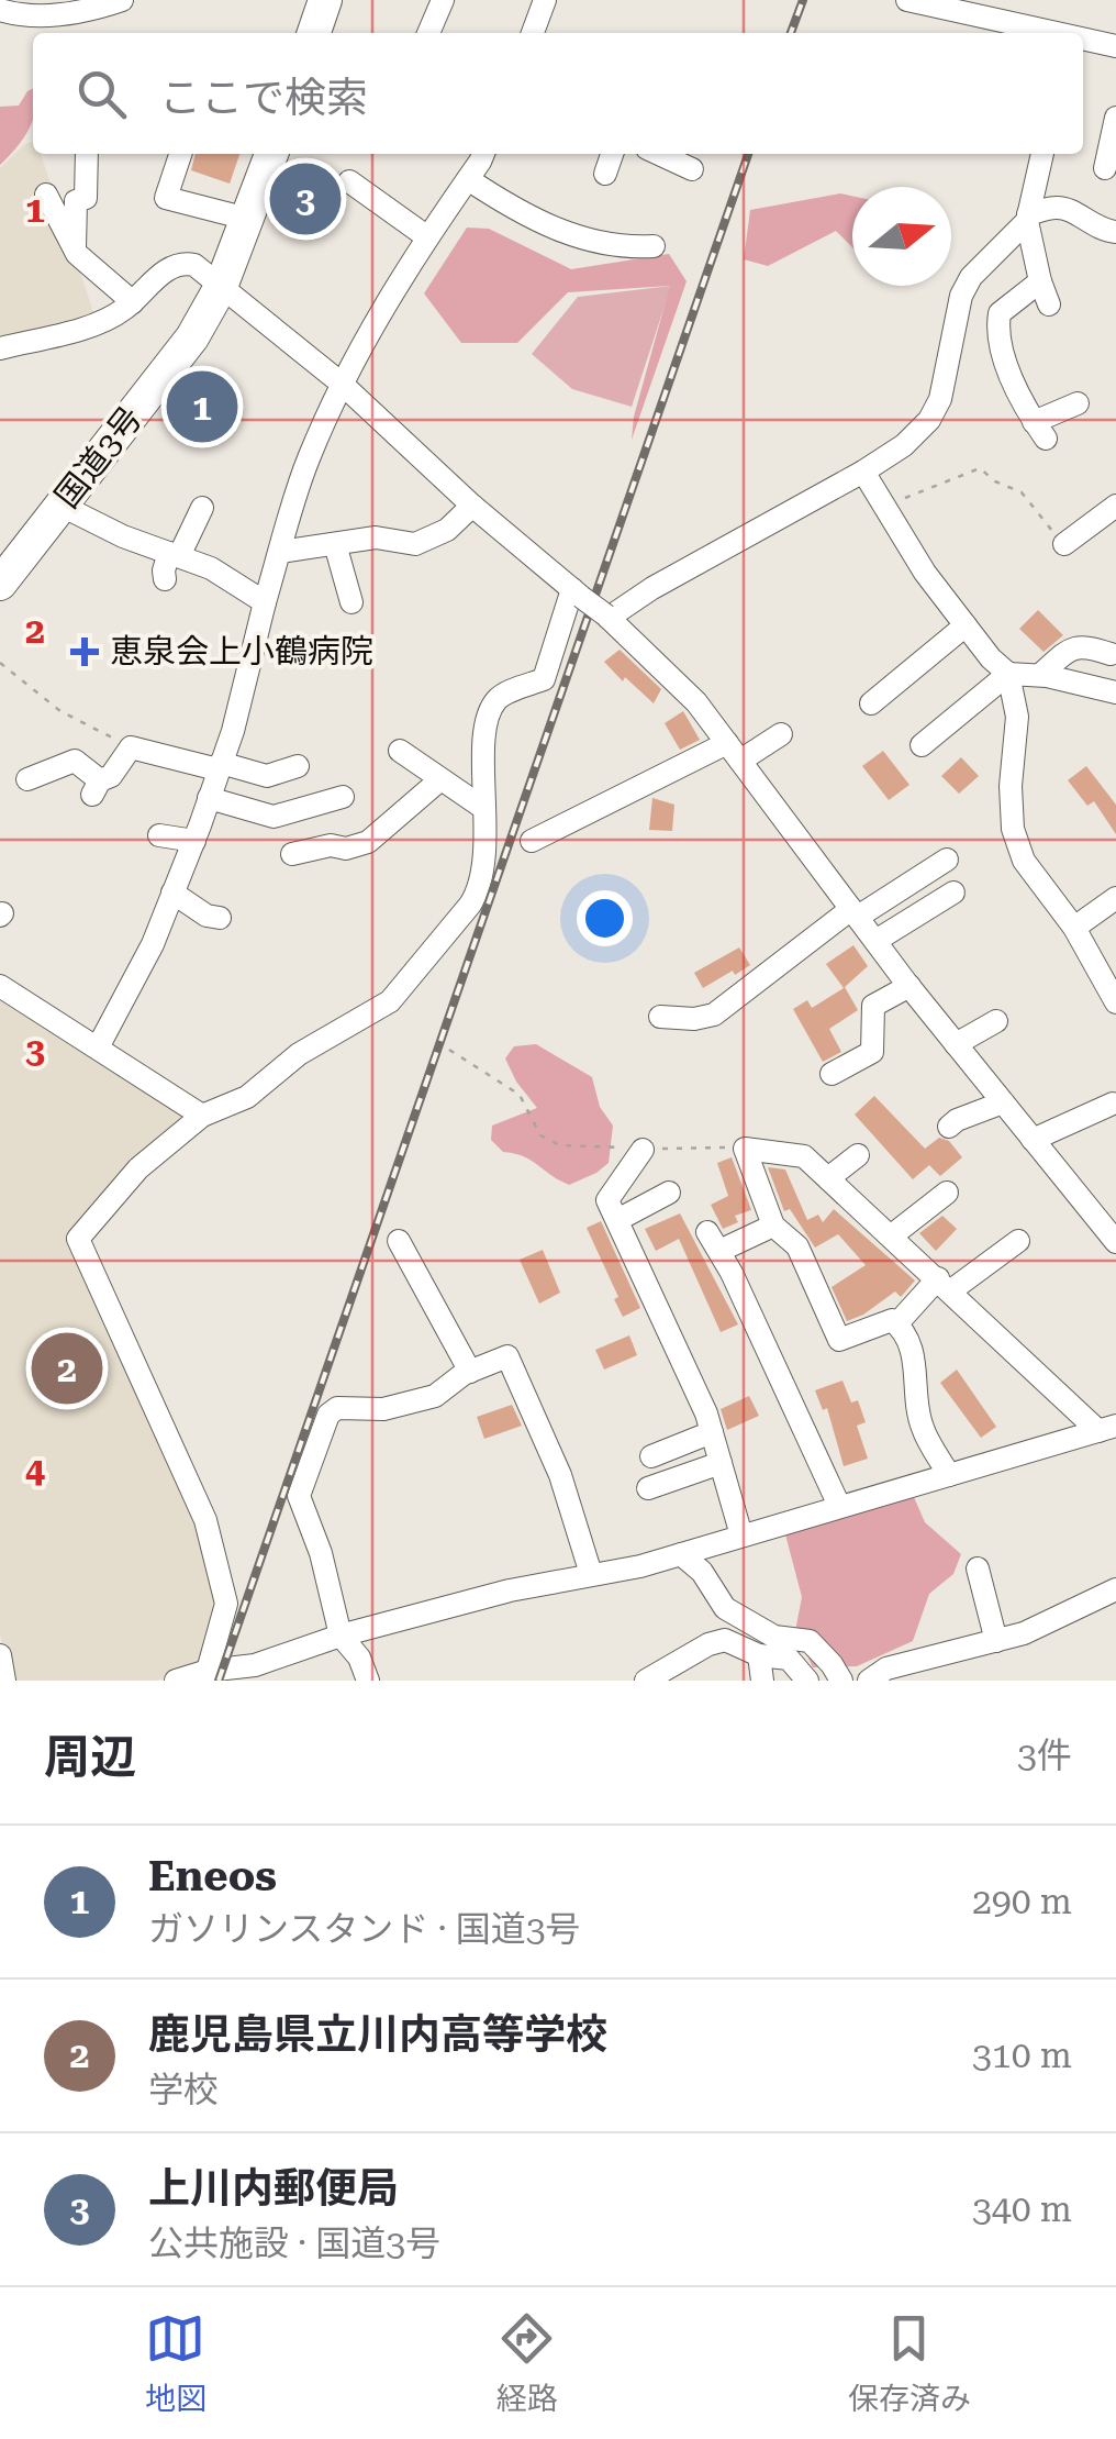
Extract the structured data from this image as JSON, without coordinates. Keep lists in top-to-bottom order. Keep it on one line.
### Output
{"streets":{"highway":["国道3号"]},"places":{"health":["恵泉会上小鶴病院"]},"north":"right","page":{"search":"ここで検索","pins":["3","1","2"],"heading":["周辺","3件"],"list":[{"mark":"1","name":"Eneos","note":"ガソリンスタンド · 国道3号","value":"290 m"},{"mark":"2","name":"鹿児島県立川内高等学校","note":"学校","value":"310 m"},{"mark":"3","name":"上川内郵便局","note":"公共施設 · 国道3号","value":"340 m"}],"nav":["地図","経路","保存済み"]},"grid":{"rows":["1","2","3","4"]}}
